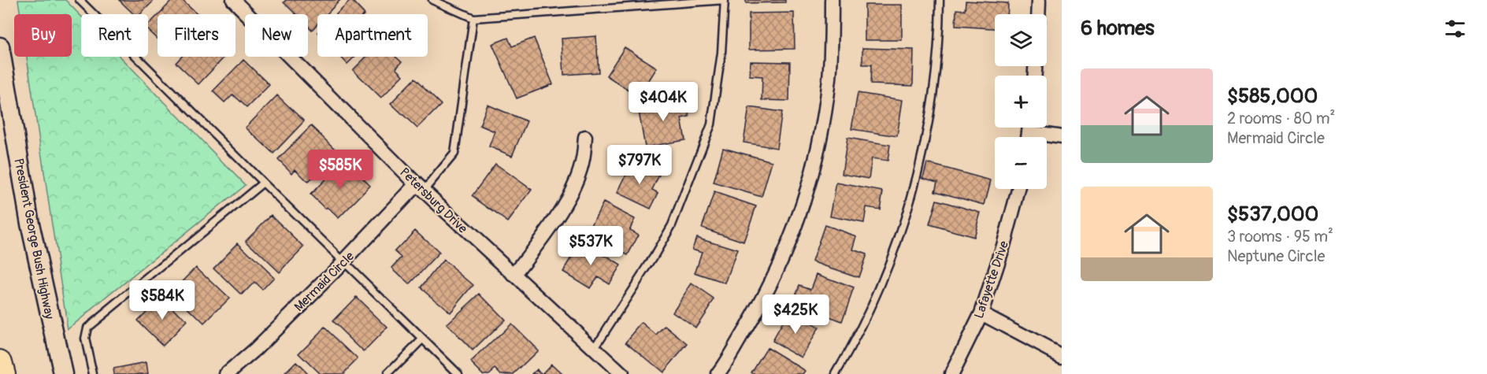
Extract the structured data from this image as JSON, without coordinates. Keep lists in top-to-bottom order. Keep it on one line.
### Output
{"streets":{"main road":["President George Bush Highway"],"street":["Petersburg Drive","Lafayette Drive","Mermaid Circle"]},"crossings":[["Petersburg Drive","Mermaid Circle"]],"page":{"heading":"6 homes","map_buttons":["+","−"],"chip":["Buy","Rent","Filters","New","Apartment"],"list":[{"name":"$585,000","note":"2 rooms · 80 m² · Mermaid Circle"},{"name":"$537,000","note":"3 rooms · 95 m² · Neptune Circle"}],"price":["$404K","$797K","$585K","$537K","$584K","$425K"]}}
